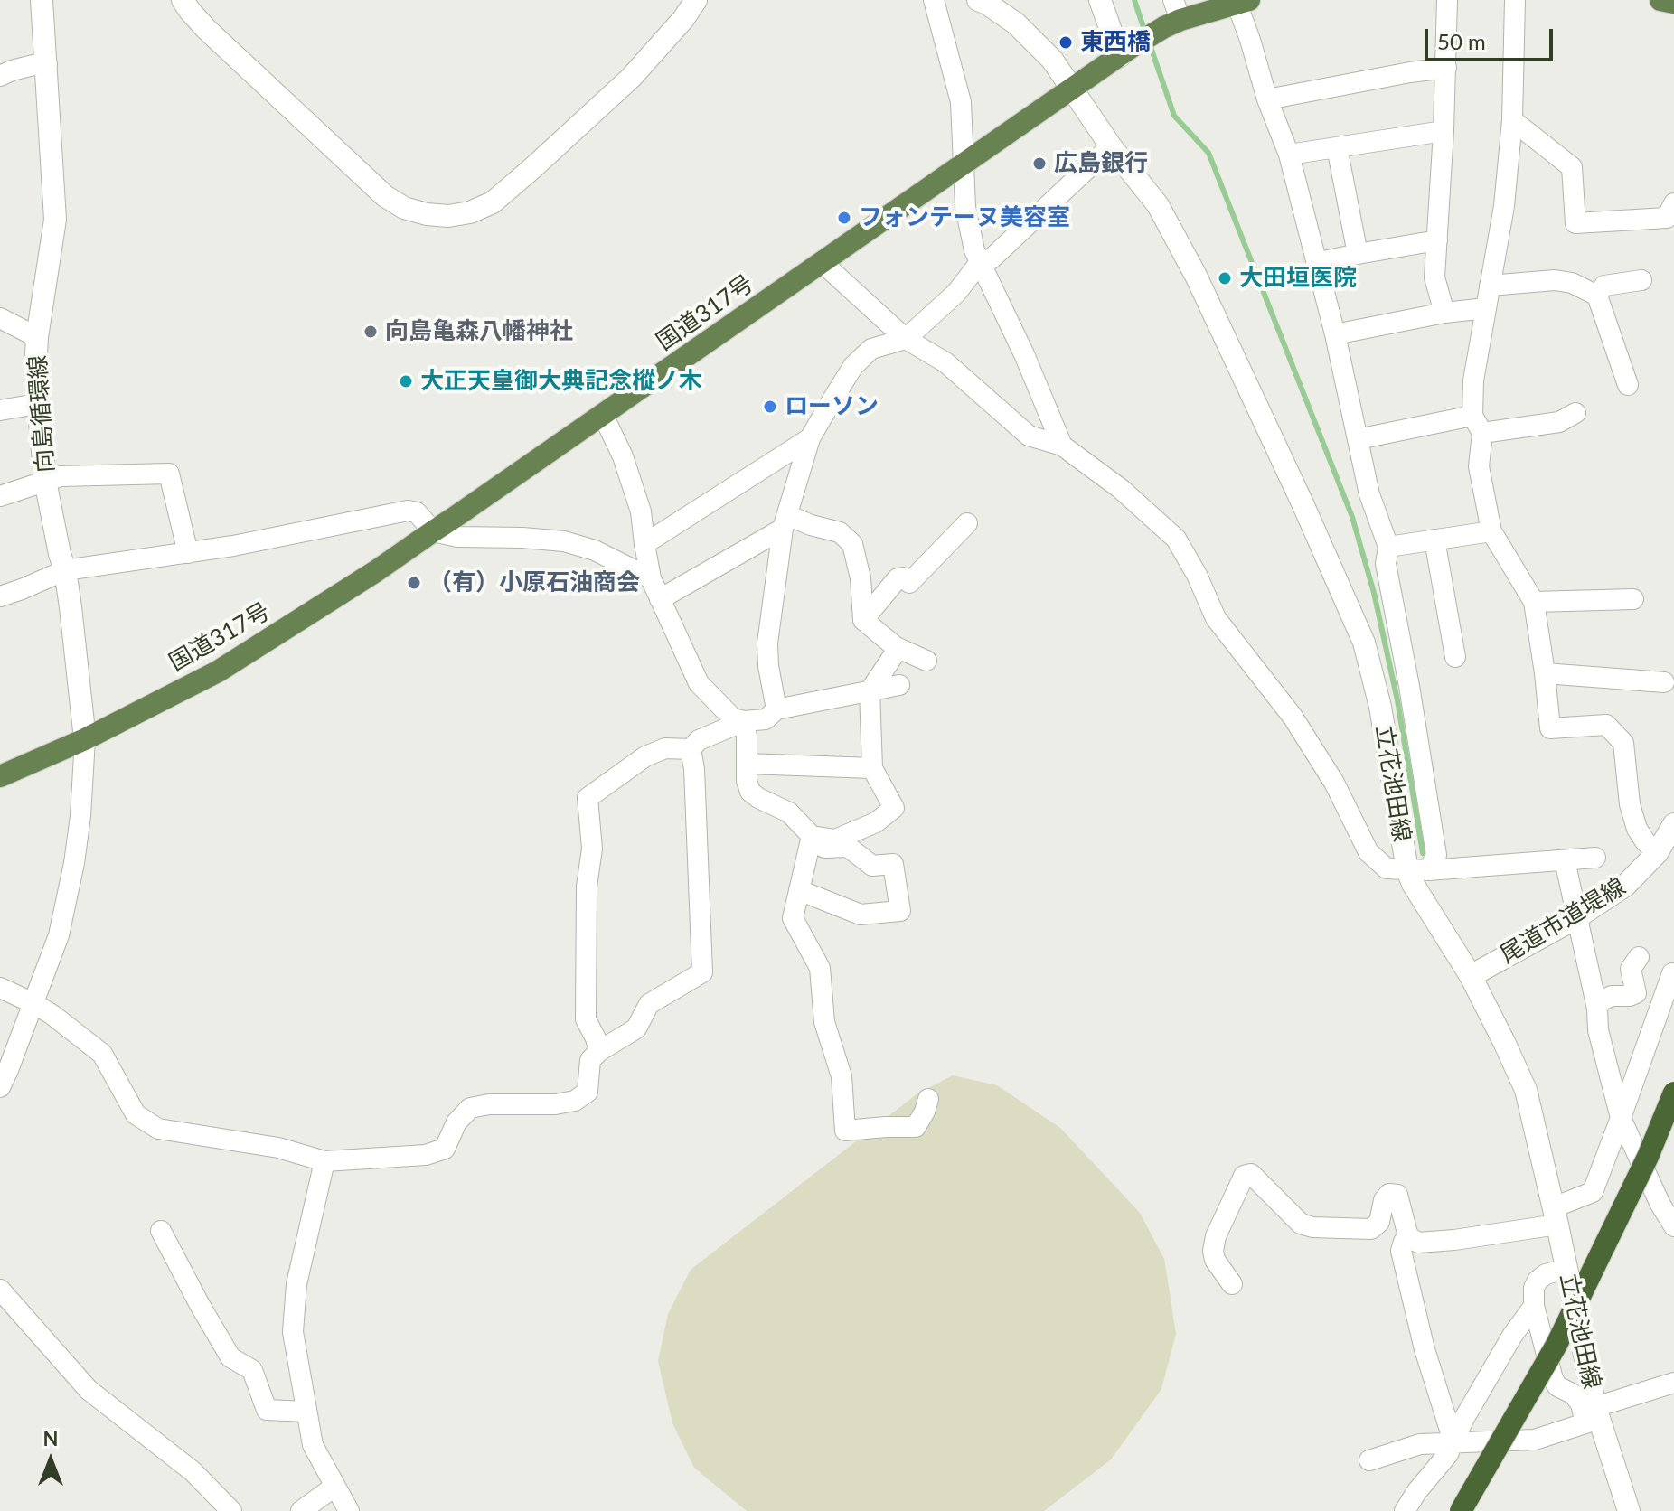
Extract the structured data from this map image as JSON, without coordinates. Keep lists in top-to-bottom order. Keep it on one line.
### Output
{"streets":{"highway":["国道317号"],"main road":["向島循環線","立花池田線","尾道市道堤線"]},"crossings":[["国道317号","向島循環線"],["国道317号","立花池田線"],["立花池田線","尾道市道堤線"]],"places":["東西橋","広島銀行","フォンテーヌ美容室","大田垣医院","向島亀森八幡神社","大正天皇御大典記念樅ノ木","ローソン","（有）小原石油商会"],"scale_bar":"50 m","north":"top"}
